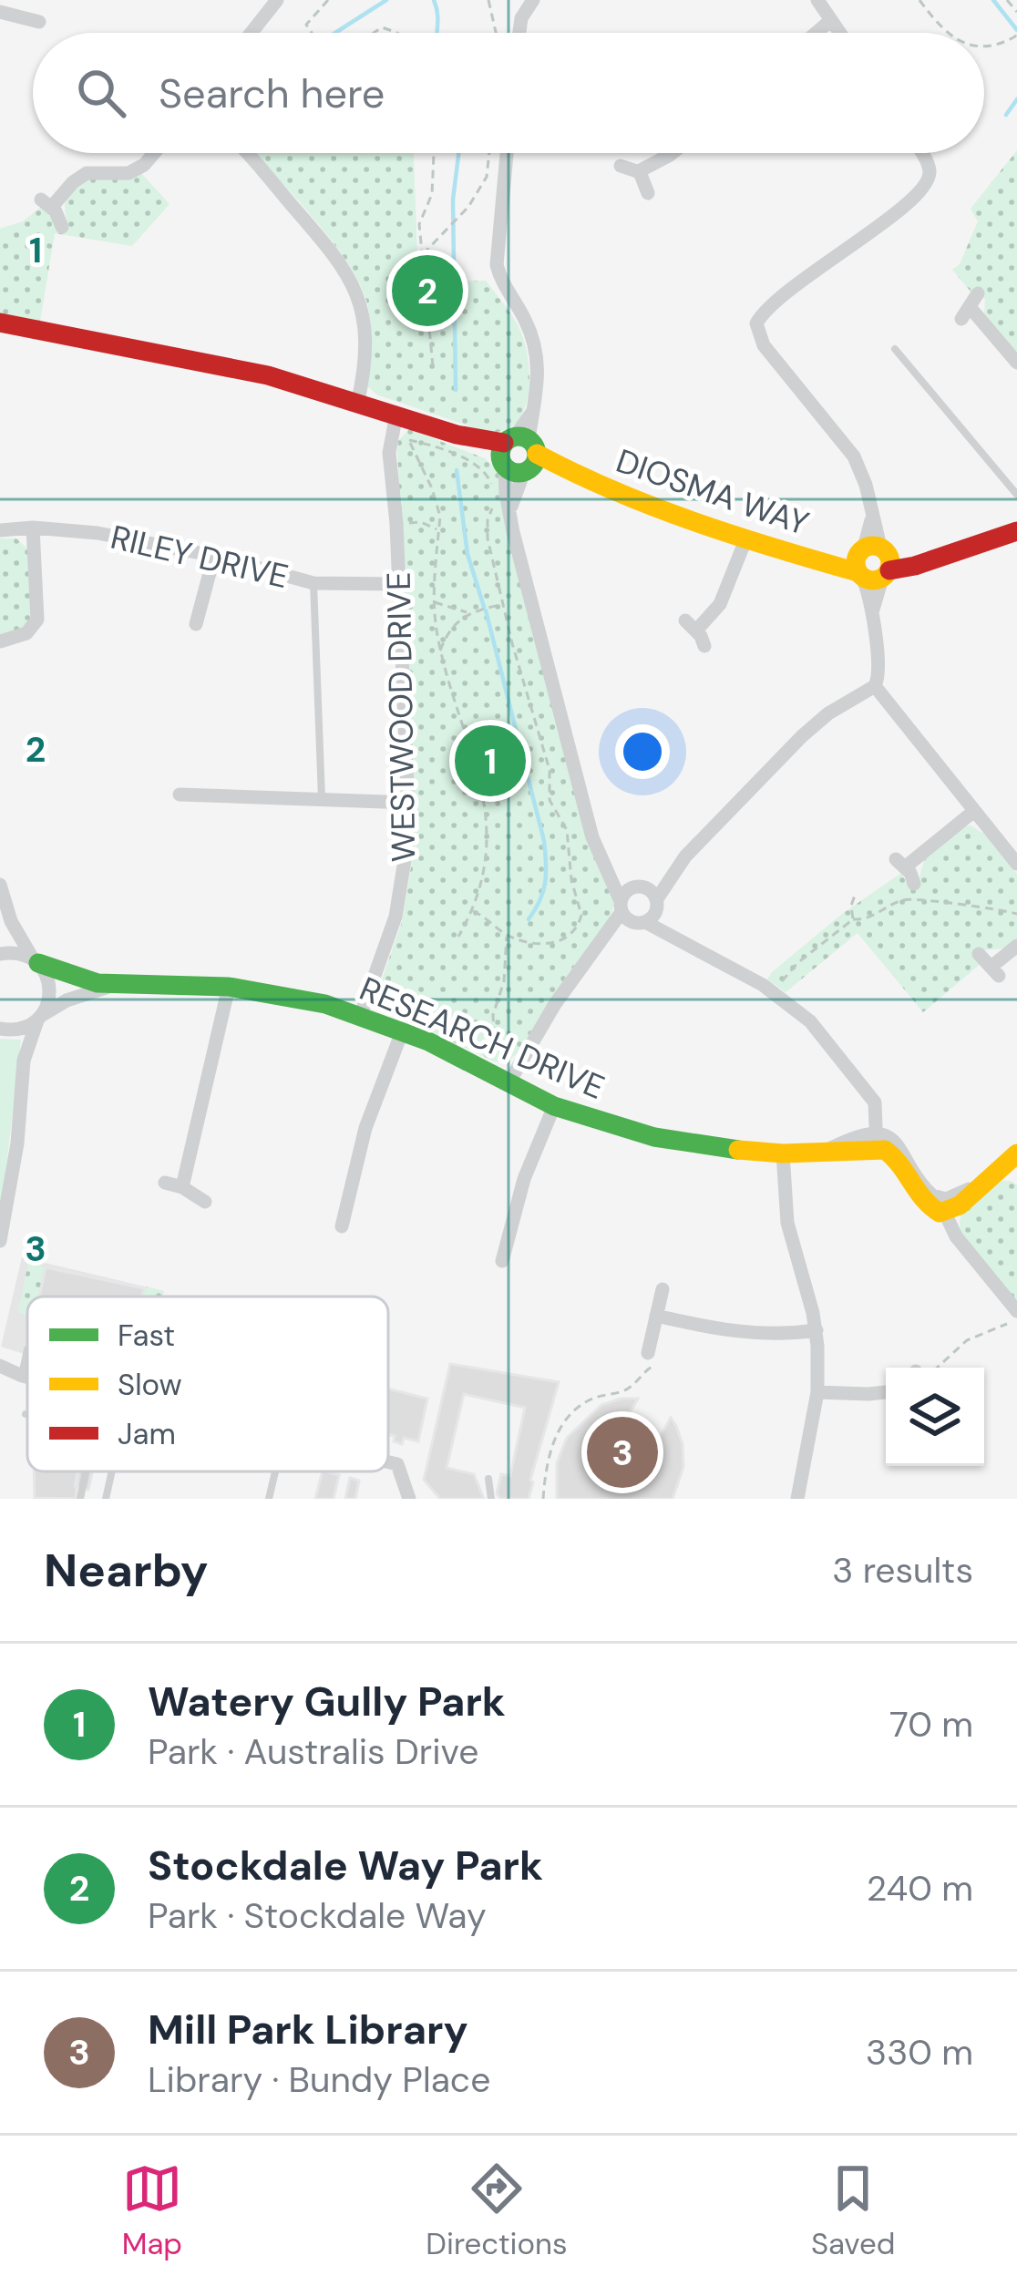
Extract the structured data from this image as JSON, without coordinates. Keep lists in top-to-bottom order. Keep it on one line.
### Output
{"streets":{"street":["DIOSMA WAY","RILEY DRIVE","WESTWOOD DRIVE","RESEARCH DRIVE"]},"crossings":[["DIOSMA WAY","WESTWOOD DRIVE"],["RILEY DRIVE","WESTWOOD DRIVE"],["WESTWOOD DRIVE","RESEARCH DRIVE"]],"legend":["Fast","Slow","Jam"],"page":{"search":"Search here","pins":["2","1","3"],"heading":["Nearby","3 results"],"list":[{"mark":"1","name":"Watery Gully Park","note":"Park · Australis Drive","value":"70 m"},{"mark":"2","name":"Stockdale Way Park","note":"Park · Stockdale Way","value":"240 m"},{"mark":"3","name":"Mill Park Library","note":"Library · Bundy Place","value":"330 m"}],"nav":["Map","Directions","Saved"]},"grid":{"rows":["1","2","3"]}}
